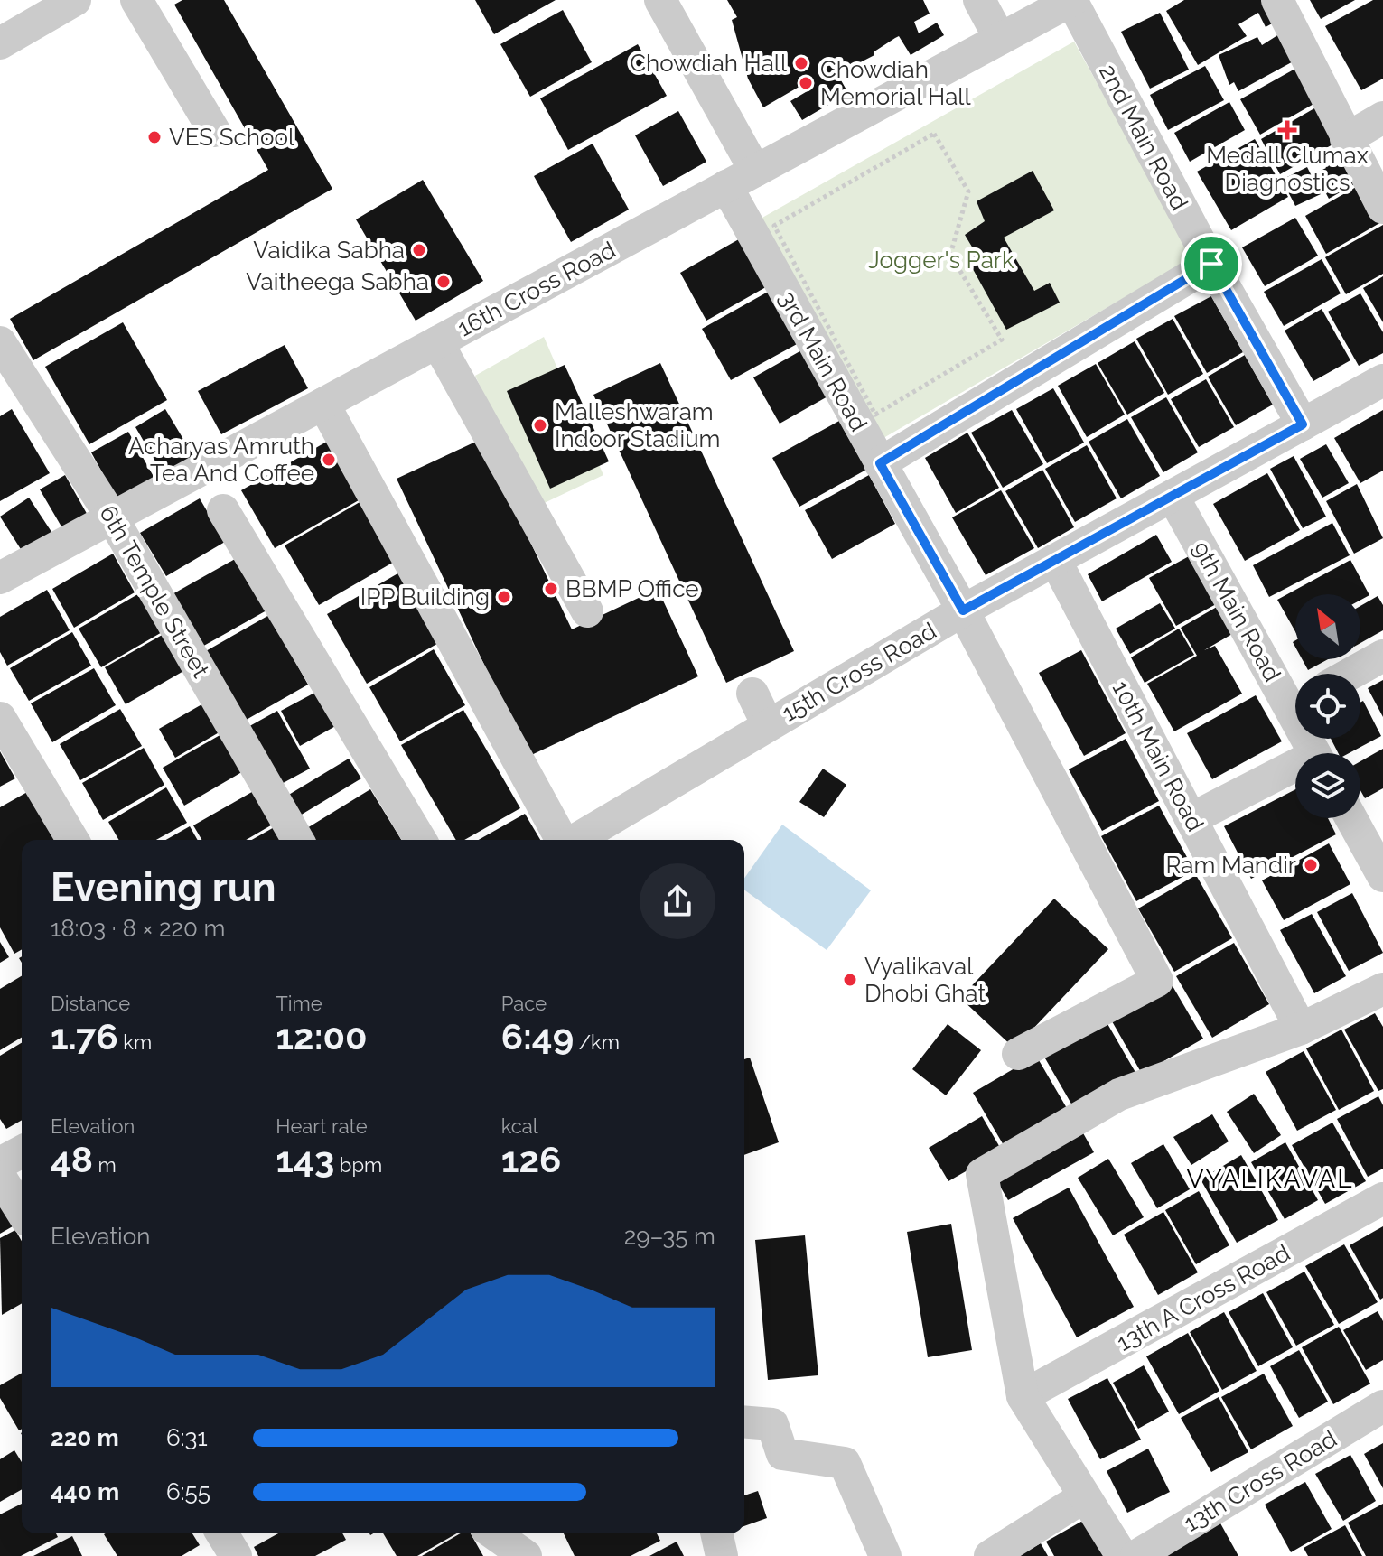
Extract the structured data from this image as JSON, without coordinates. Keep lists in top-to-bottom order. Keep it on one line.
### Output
{"streets":{"street":["2nd Main Road","16th Cross Road","3rd Main Road","6th Temple Street","9th Main Road","15th Cross Road","10th Main Road","13th A Cross Road","13th Cross Road"]},"crossings":[["2nd Main Road","16th Cross Road"],["2nd Main Road","15th Cross Road"],["16th Cross Road","3rd Main Road"],["16th Cross Road","6th Temple Street"],["3rd Main Road","15th Cross Road"],["9th Main Road","15th Cross Road"],["15th Cross Road","10th Main Road"]],"districts":["VYALIKAVAL"],"parks":["Jogger's Park"],"places":{"other":["Chowdiah Hall","Chowdiah Memorial Hall","VES School","Vaidika Sabha","Vaitheega Sabha","Malleshwaram Indoor Stadium","Acharyas Amruth Tea And Coffee","BBMP Office","IPP Building","Ram Mandir","Vyalikaval Dhobi Ghat"],"health":["Medall Clumax Diagnostics"]},"north":"top left","page":{"heading":["Evening run","18:03 · 8 × 220 m"],"stats":[["Distance","1.76 km"],["Time","12:00"],["Pace","6:49 /km"],["Elevation","48 m"],["Heart rate","143 bpm"],["kcal","126"]],"chart":["Elevation","29–35 m"],"list":[{"name":"220 m","note":"6:31"},{"name":"440 m","note":"6:55"}]}}
